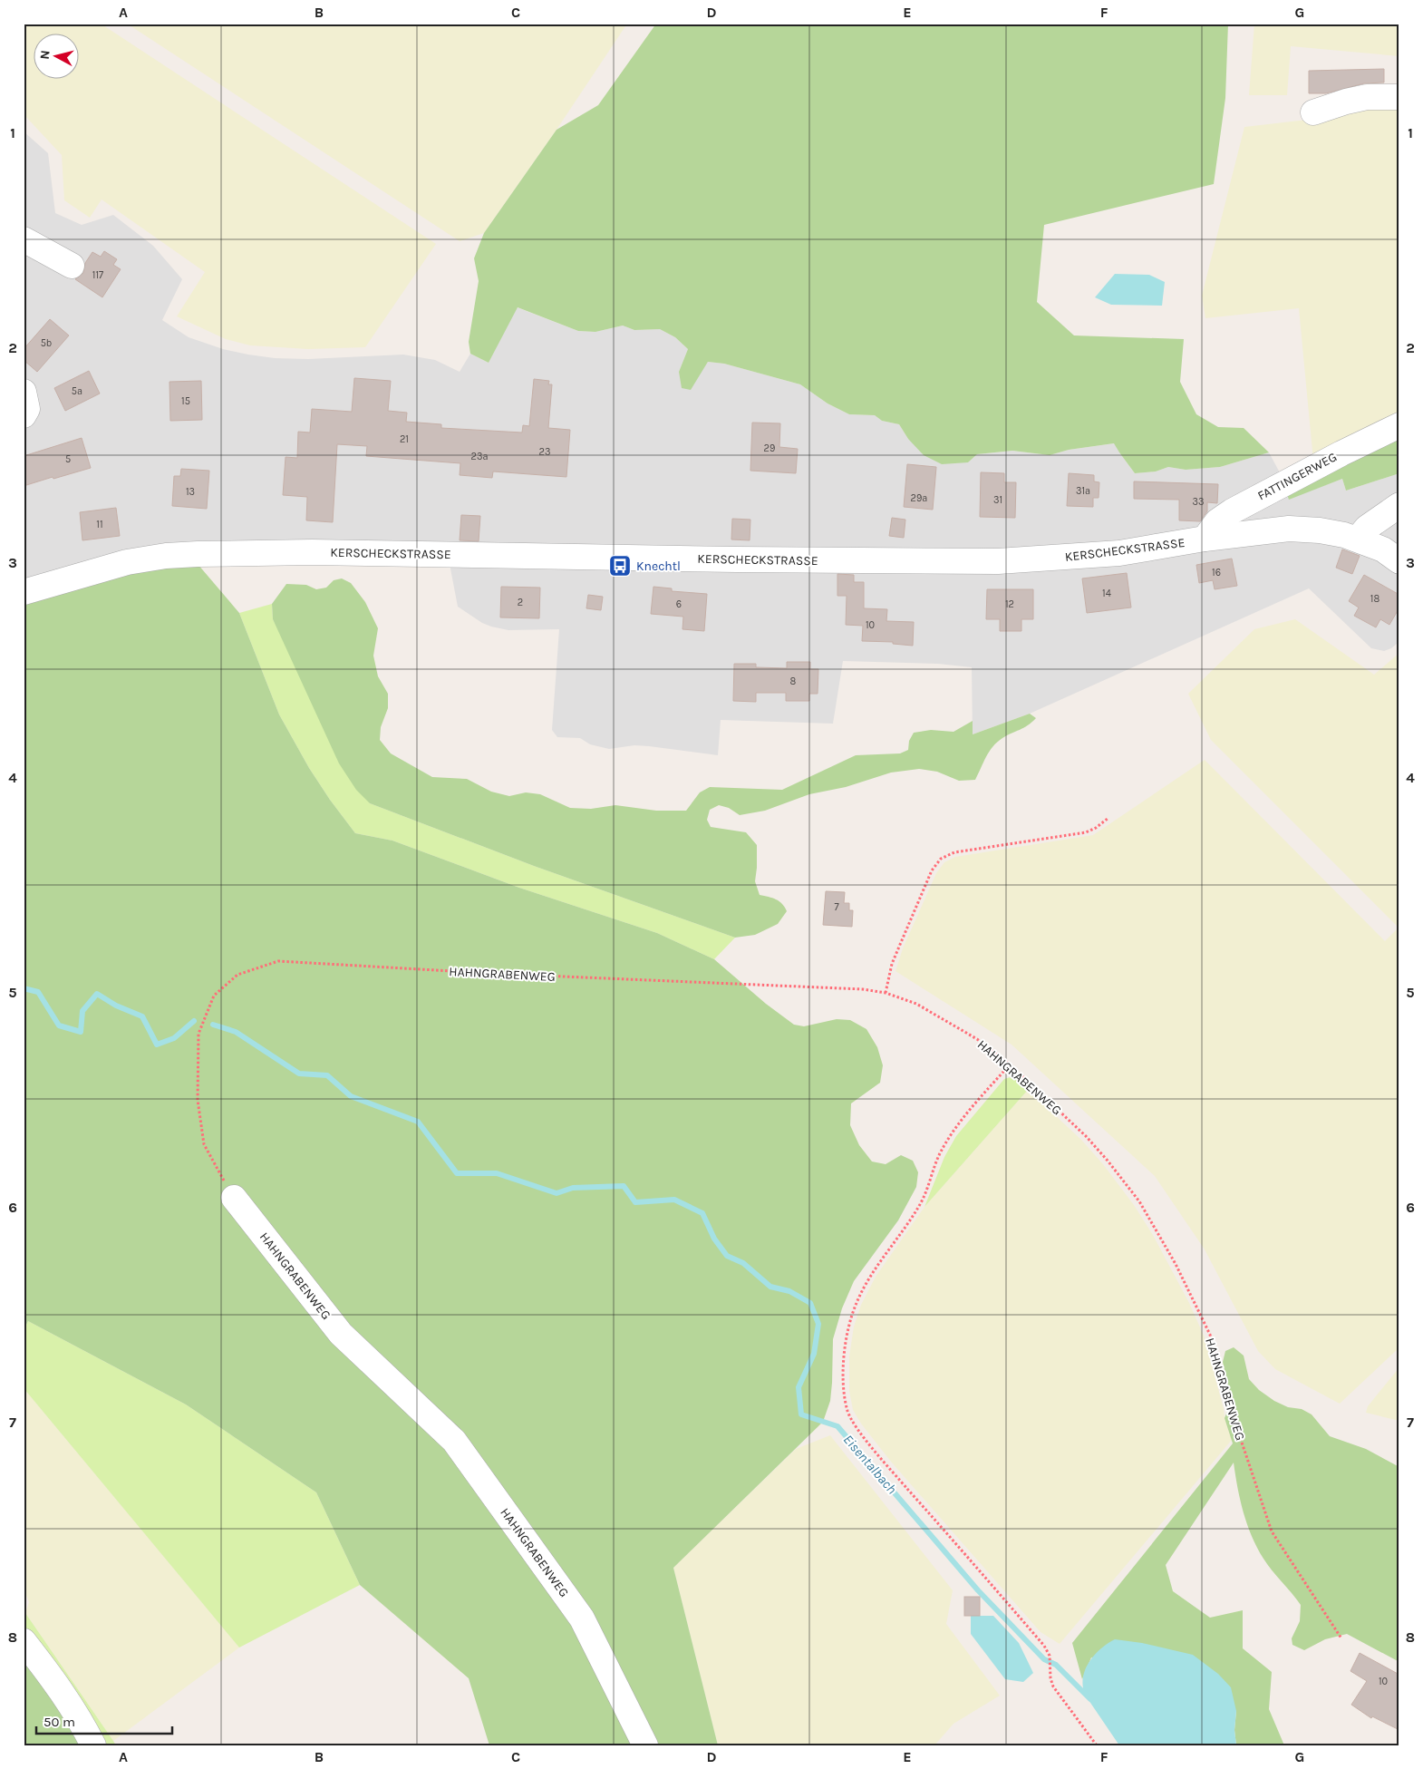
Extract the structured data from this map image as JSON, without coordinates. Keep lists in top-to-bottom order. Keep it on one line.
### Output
{"streets":{"street":["FATTINGERWEG","KERSCHECKSTRASSE","HAHNGRABENWEG"]},"crossings":[["FATTINGERWEG","KERSCHECKSTRASSE"]],"water":["Eisentalbach"],"places":{"bus stop":["Knechtl"]},"house_numbers":["117","5b","5a","15","21","29","23","23a","5","31a","13","29a","31","33","11","16","14","18","2","6","12","10","8","7","10"],"scale_bar":"50 m","north":"left","grid":{"columns":["A","B","C","D","E","F","G"],"rows":["1","2","3","4","5","6","7","8"]}}
